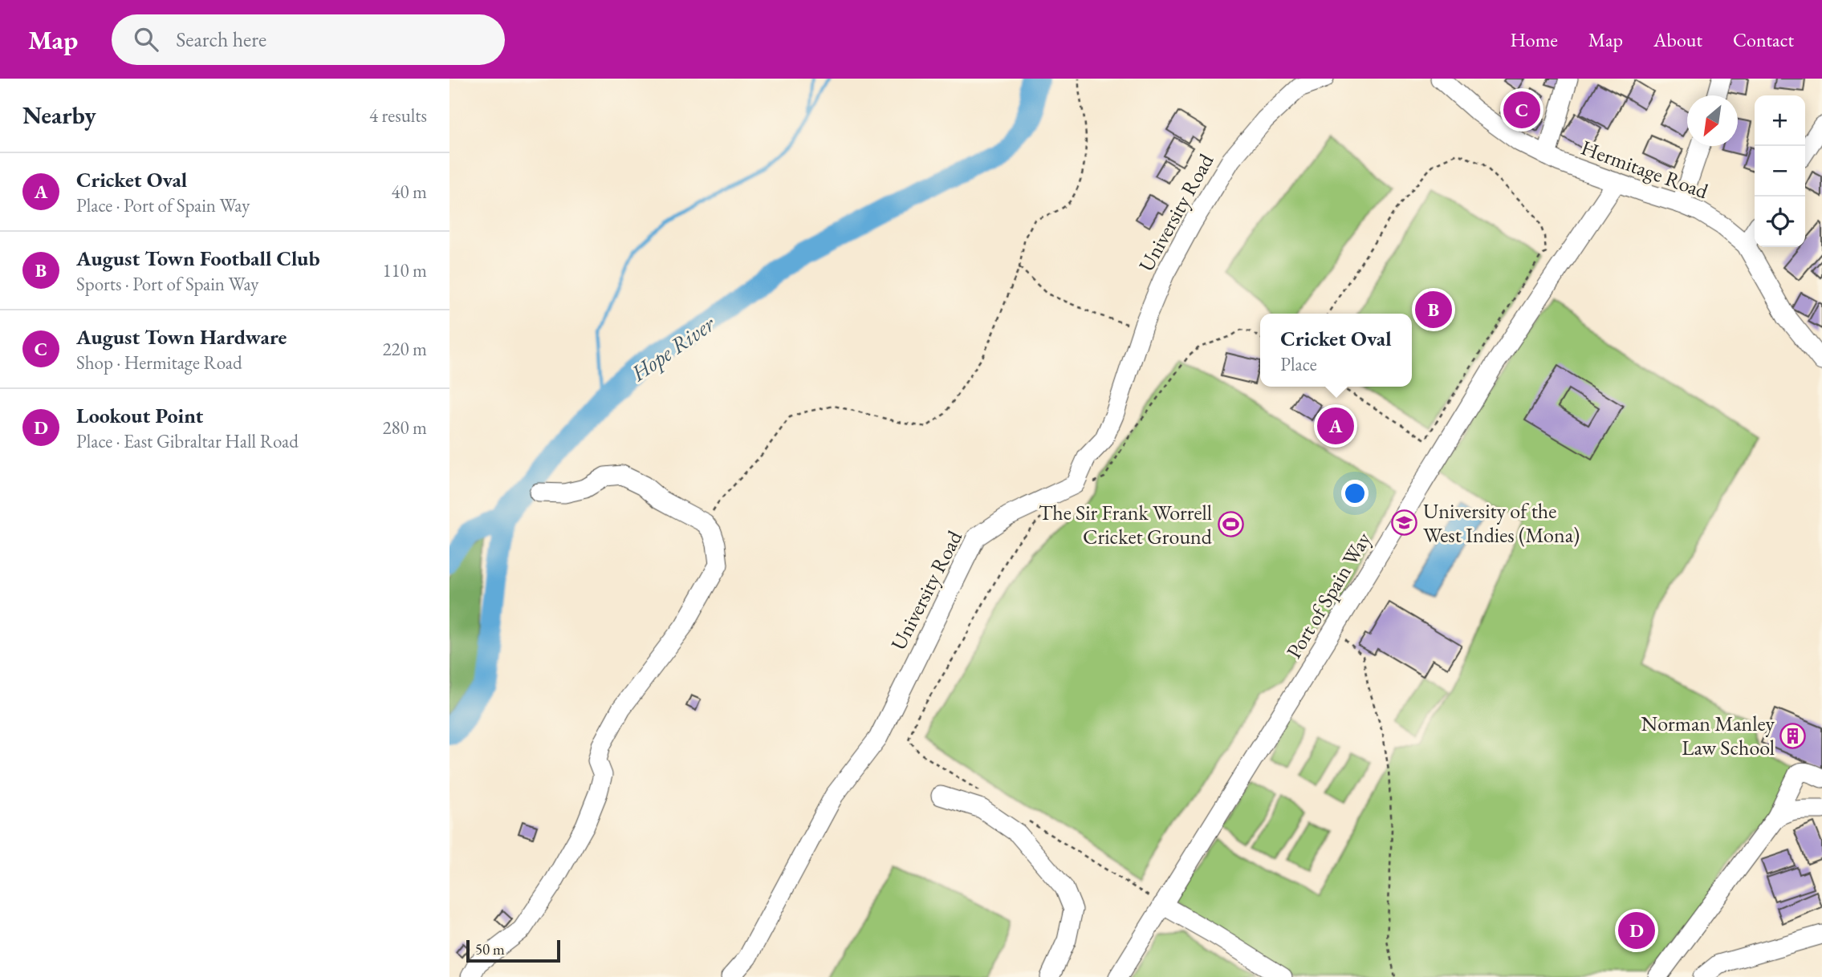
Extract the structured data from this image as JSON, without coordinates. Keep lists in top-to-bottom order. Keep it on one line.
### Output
{"streets":{"street":["Hermitage Road","University Road","Port of Spain Way"]},"crossings":[["Hermitage Road","Port of Spain Way"]],"water":["Hope River"],"places":{"school or university":["University of the West Indies (Mona)"],"sports":["The Sir Frank Worrell Cricket Ground"],"building":["Norman Manley Law School"]},"scale_bar":"50 m","north":"bottom left","page":{"header":"Map","search":"Search here","nav":["Home","Map","About","Contact"],"heading":["Nearby","4 results"],"pins":["C","B","A","D"],"map_buttons":["+","−"],"list":[{"mark":"A","name":"Cricket Oval","note":"Place · Port of Spain Way","value":"40 m"},{"mark":"B","name":"August Town Football Club","note":"Sports · Port of Spain Way","value":"110 m"},{"mark":"C","name":"August Town Hardware","note":"Shop · Hermitage Road","value":"220 m"},{"mark":"D","name":"Lookout Point","note":"Place · East Gibraltar Hall Road","value":"280 m"}],"popup":["Cricket Oval","Place"],"scale":"50 m"}}
